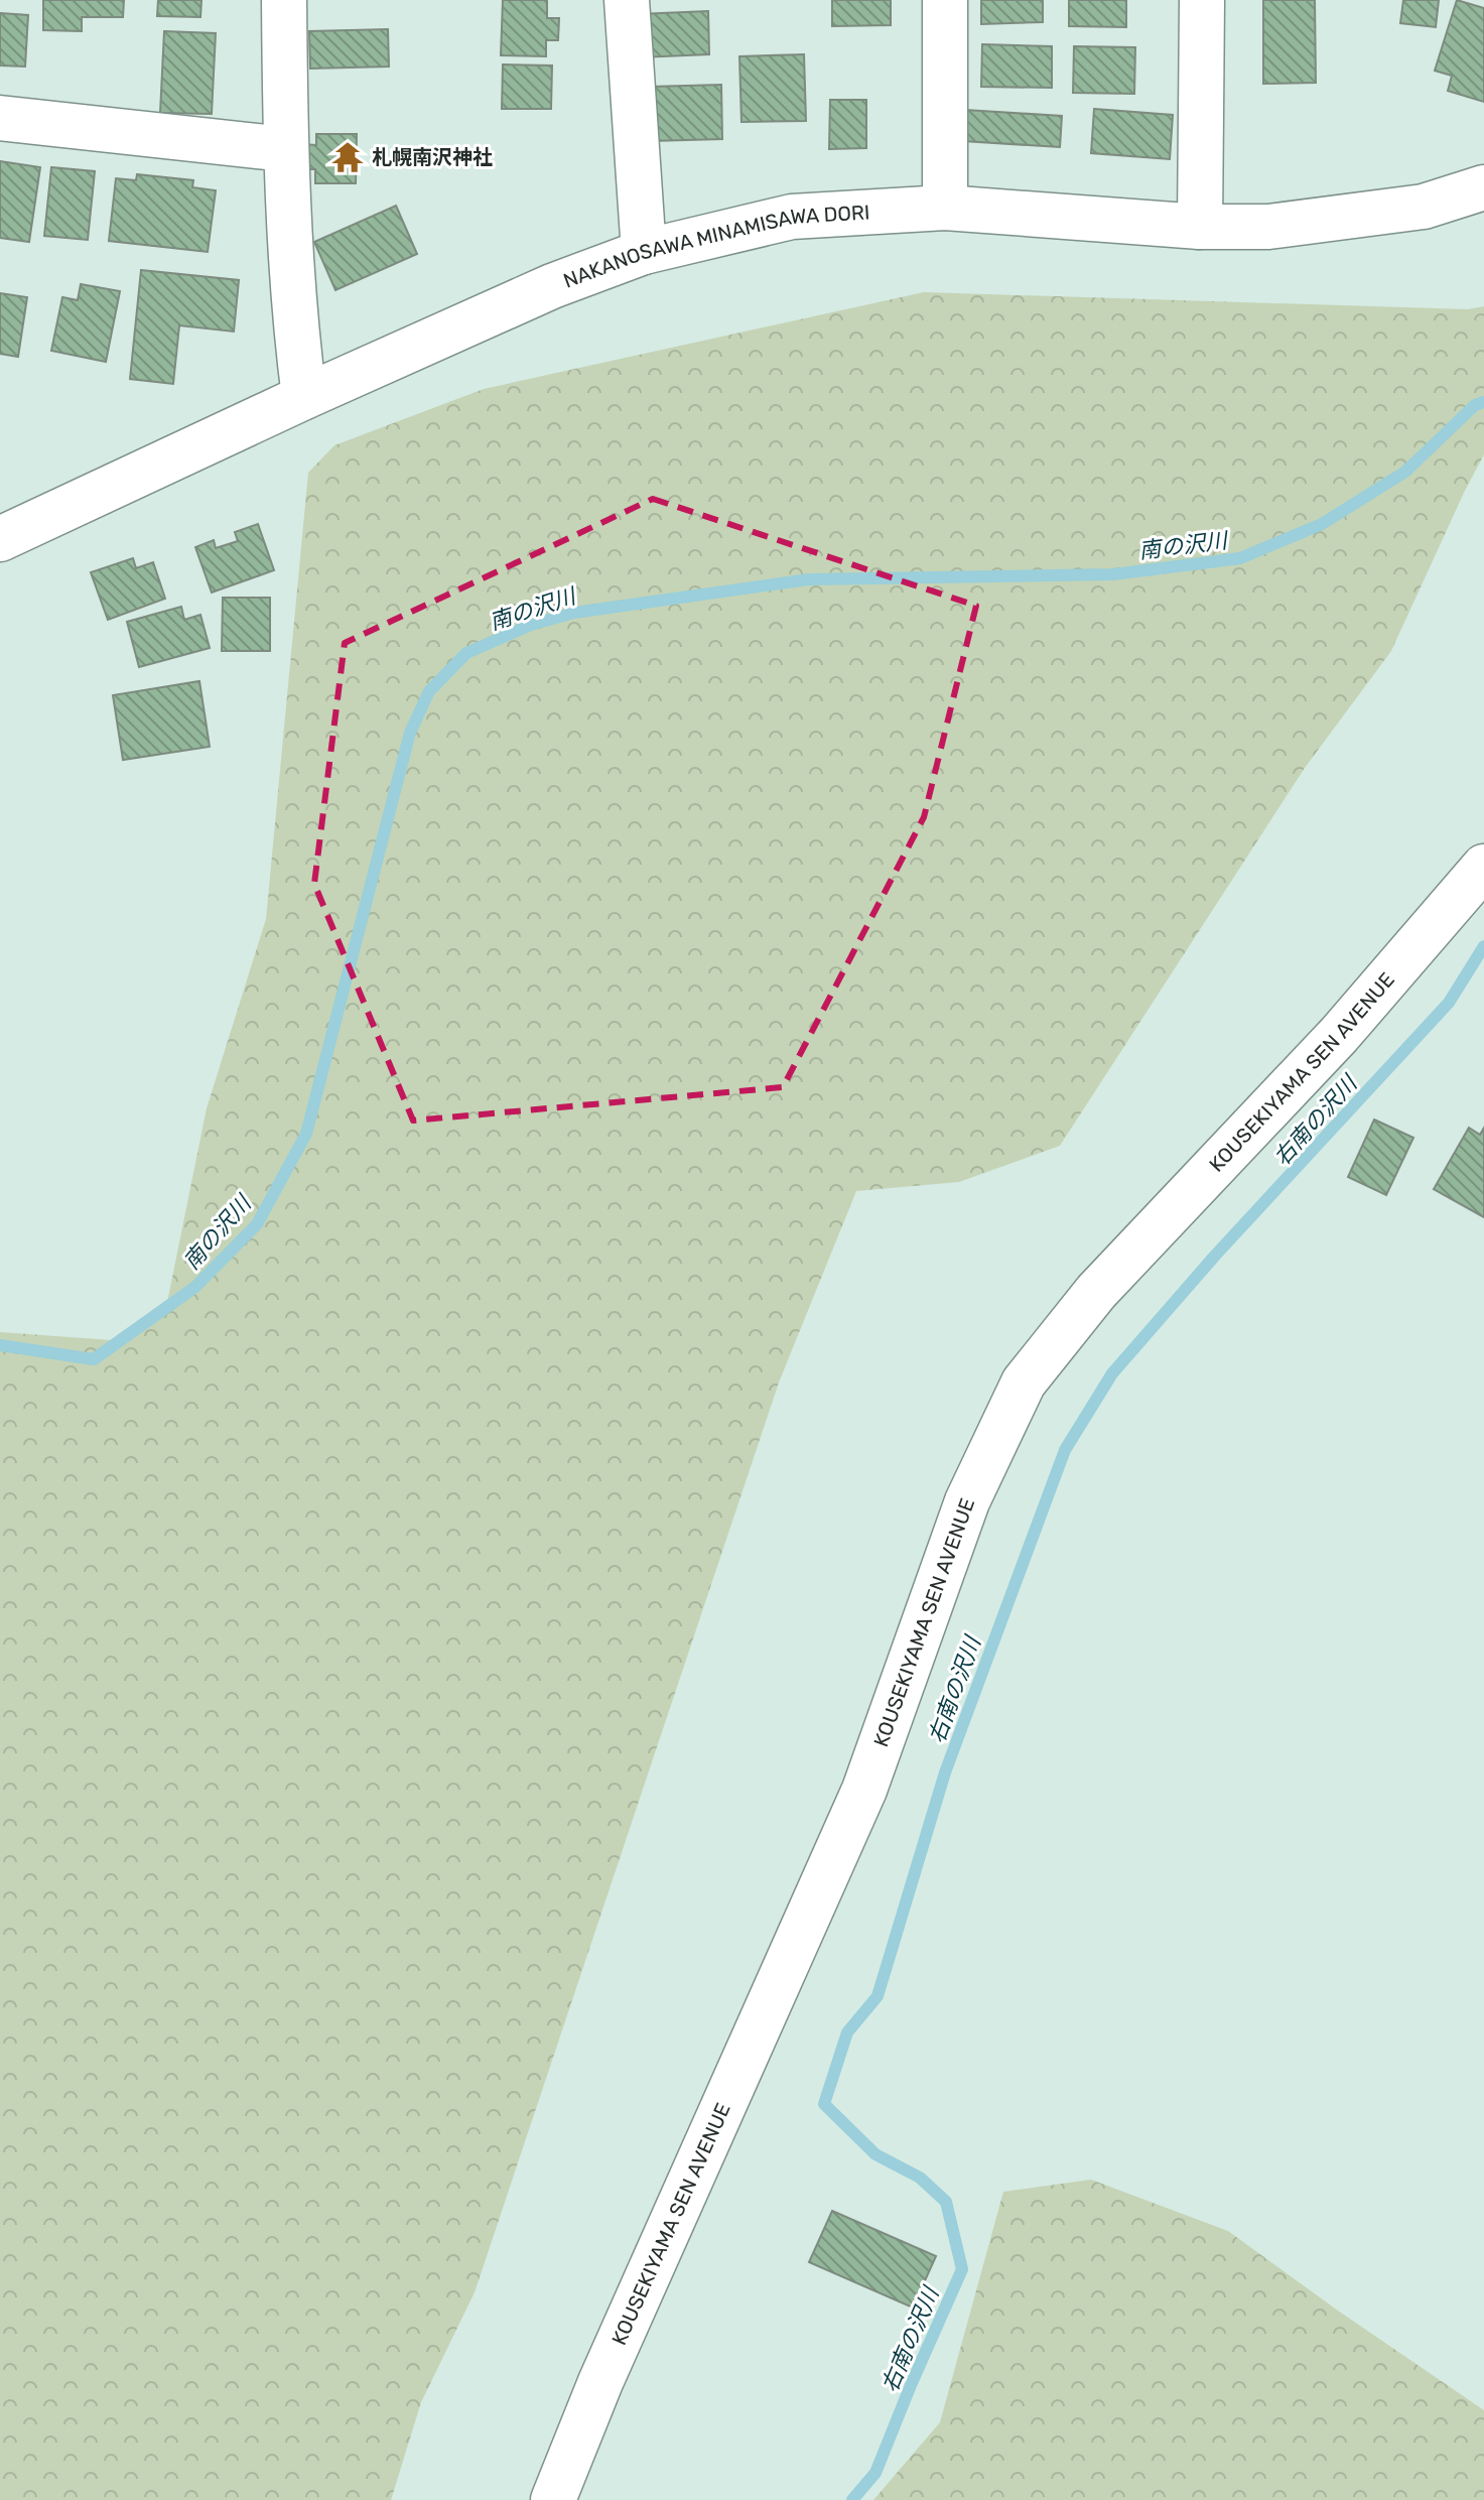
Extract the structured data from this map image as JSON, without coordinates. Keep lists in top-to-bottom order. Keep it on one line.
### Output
{"streets":{"street":["NAKANOSAWA MINAMISAWA DORI","KOUSEKIYAMA SEN AVENUE"]},"water":["南の沢川","右南の沢川"],"places":{"temple":["札幌南沢神社"]}}
